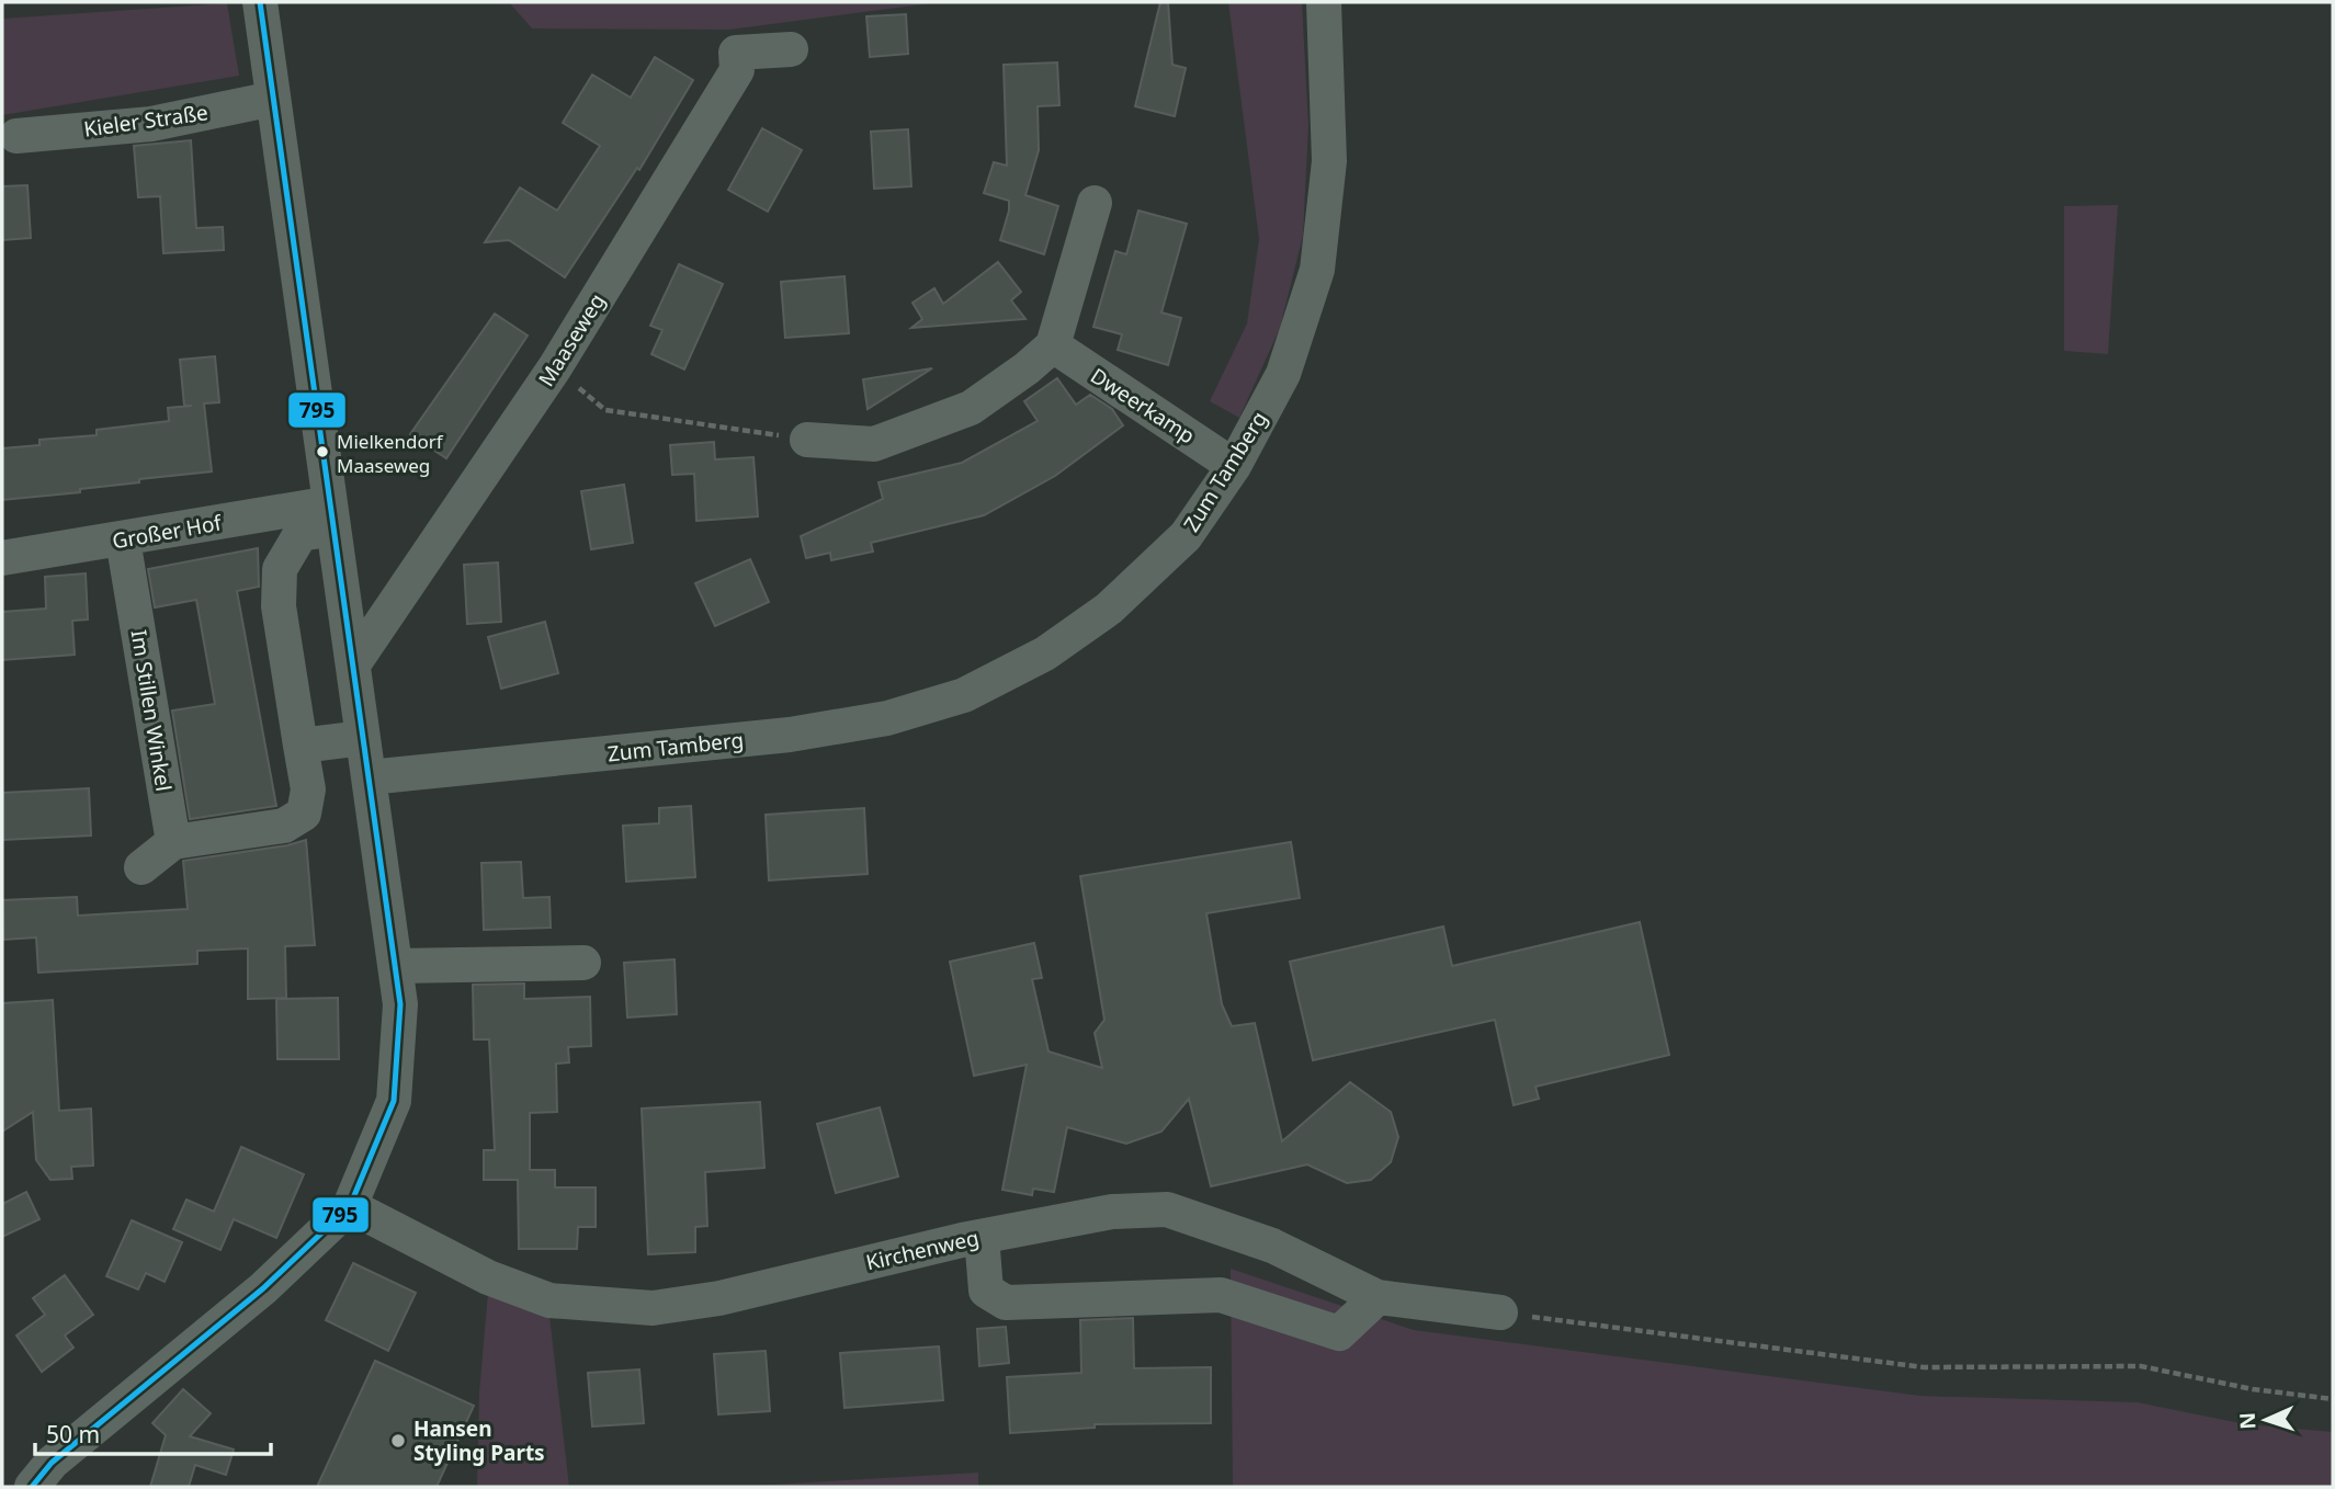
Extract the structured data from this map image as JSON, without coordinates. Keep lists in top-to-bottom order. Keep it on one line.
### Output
{"streets":{"street":["Kieler Straße","Maaseweg","Dweerkamp","Zum Tamberg","Großer Hof","Im Stillen Winkel","Kirchenweg"]},"crossings":[["Dweerkamp","Zum Tamberg"],["Großer Hof","Im Stillen Winkel"]],"places":["Mielkendorf Maaseweg","Hansen Styling Parts"],"lines":["transit line 795"],"scale_bar":"50 m","north":"left"}
